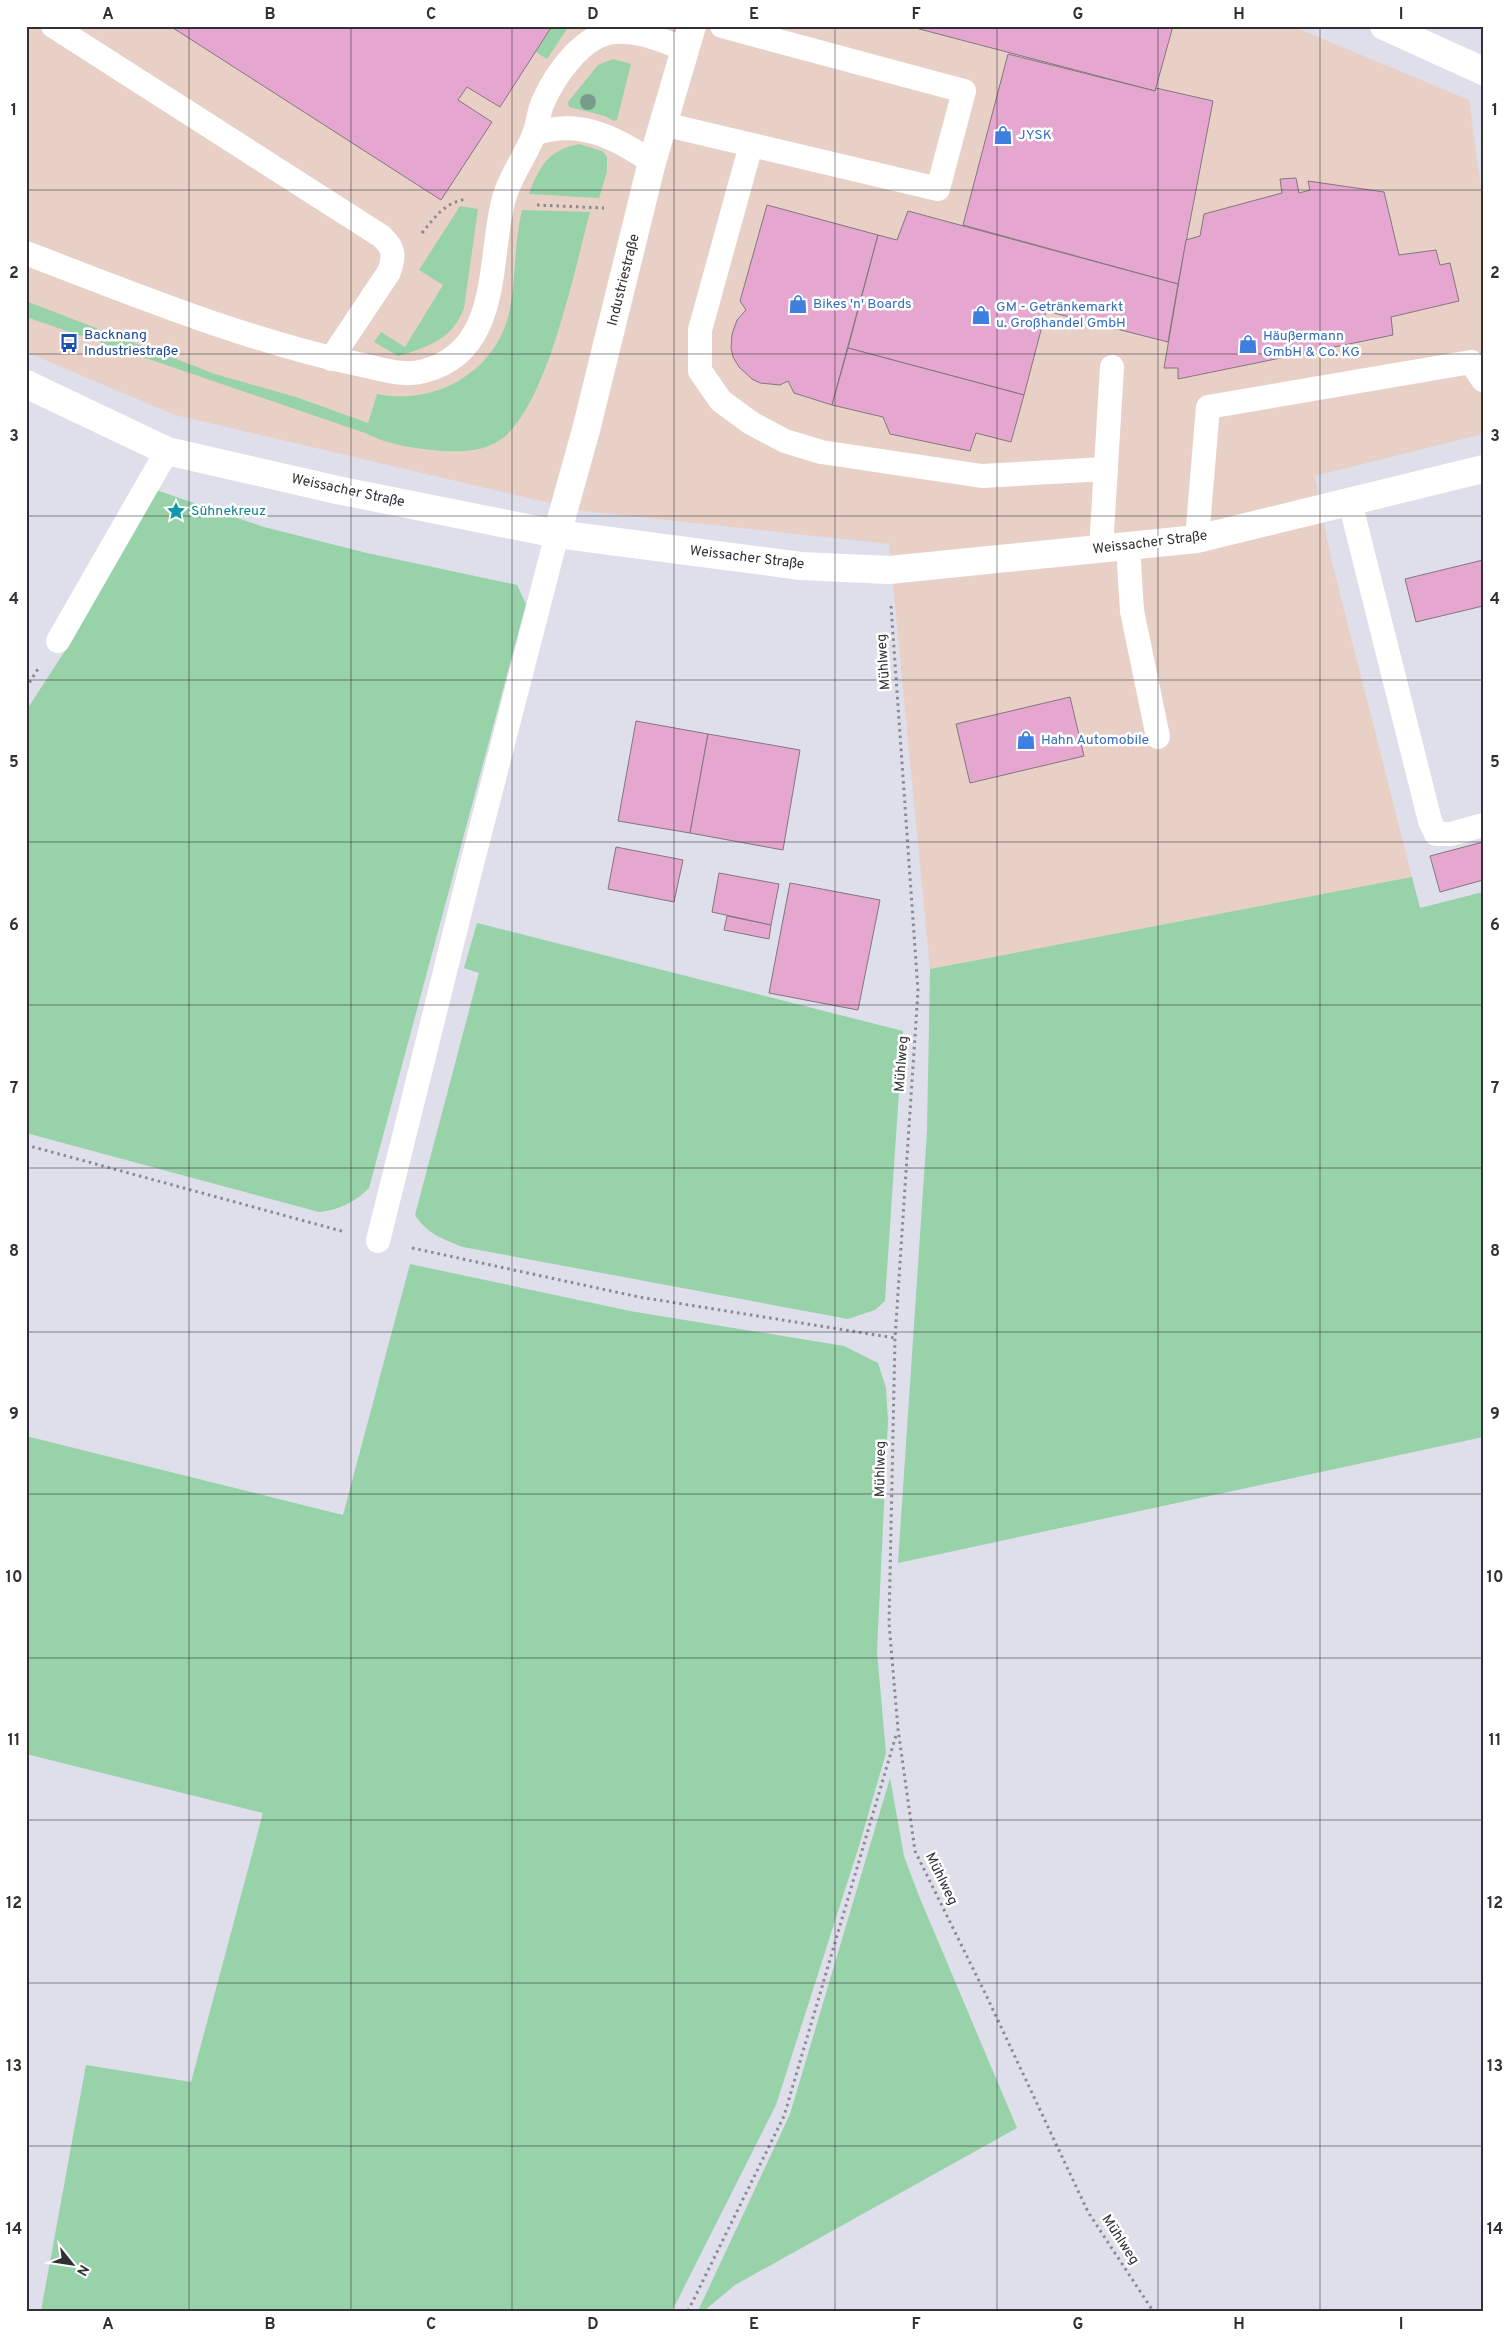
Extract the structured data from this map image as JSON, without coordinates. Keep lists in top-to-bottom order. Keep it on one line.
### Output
{"streets":{"street":["Industriestraße","Weissacher Straße"],"path":["Mühlweg"]},"crossings":[["Industriestraße","Weissacher Straße"],["Weissacher Straße","Mühlweg"]],"places":{"shop":["JYSK","Bikes 'n' Boards","GM - Getränkemarkt u. Großhandel GmbH","Häußermann GmbH & Co. KG","Hahn Automobile"],"bus stop":["Backnang Industriestraße"],"place":["Sühnekreuz"]},"north":"bottom right","grid":{"columns":["A","B","C","D","E","F","G","H","I"],"rows":["1","2","3","4","5","6","7","8","9","10","11","12","13","14"]}}
